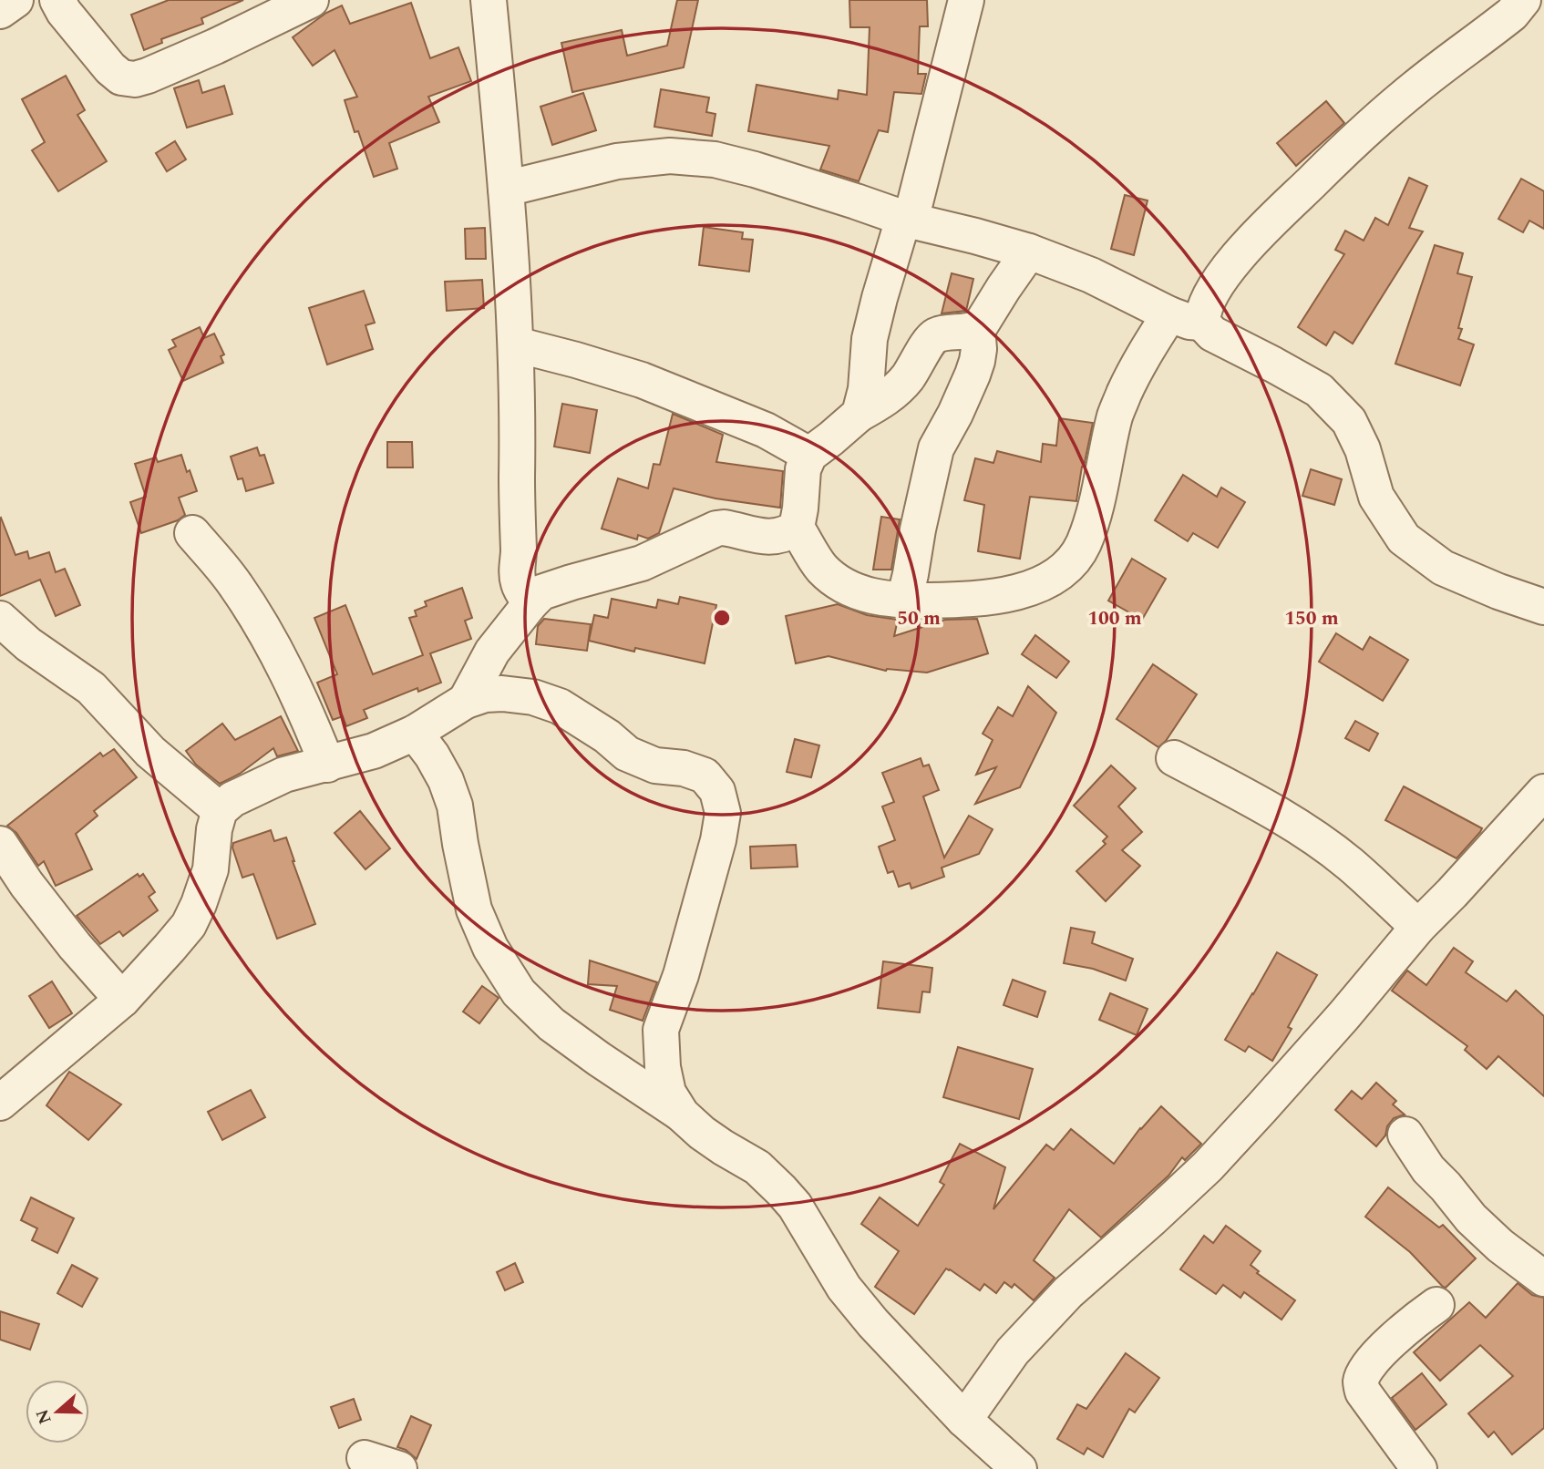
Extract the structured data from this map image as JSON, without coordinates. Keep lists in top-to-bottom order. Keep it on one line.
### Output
{"north":"left","rings":["50 m","100 m","150 m"]}
